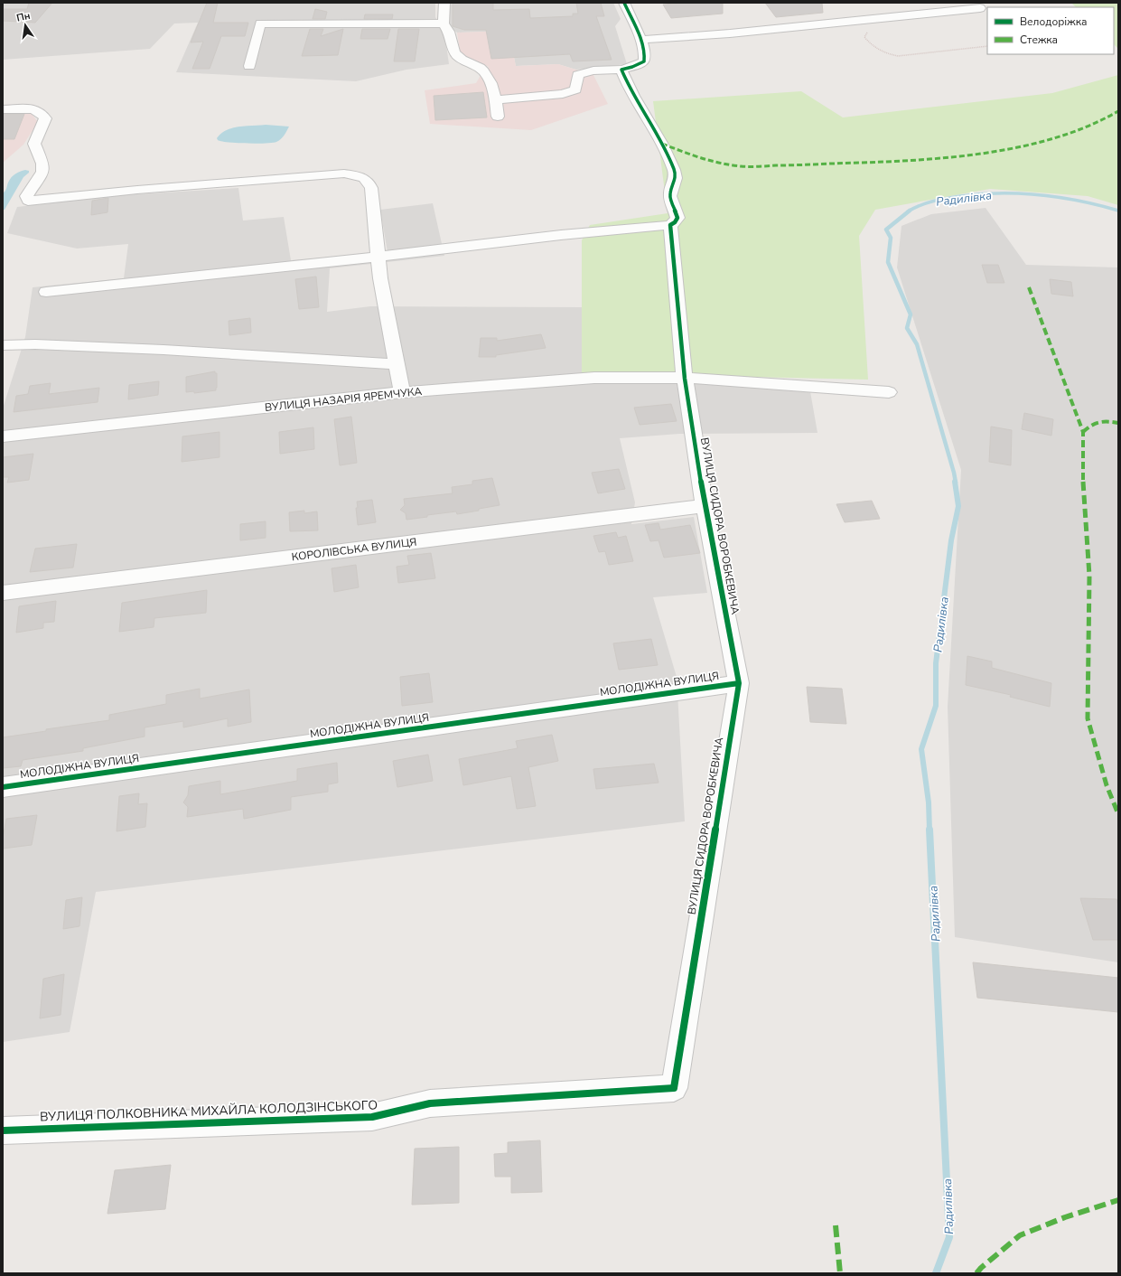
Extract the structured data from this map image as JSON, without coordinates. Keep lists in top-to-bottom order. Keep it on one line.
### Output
{"streets":{"street":["ВУЛИЦЯ НАЗАРІЯ ЯРЕМЧУКА","ВУЛИЦЯ СИДОРА ВОРОБКЕВИЧА","КОРОЛІВСЬКА ВУЛИЦЯ","МОЛОДІЖНА ВУЛИЦЯ","ВУЛИЦЯ ПОЛКОВНИКА МИХАЙЛА КОЛОДЗІНСЬКОГО"]},"crossings":[["ВУЛИЦЯ НАЗАРІЯ ЯРЕМЧУКА","ВУЛИЦЯ СИДОРА ВОРОБКЕВИЧА"],["ВУЛИЦЯ СИДОРА ВОРОБКЕВИЧА","КОРОЛІВСЬКА ВУЛИЦЯ"],["ВУЛИЦЯ СИДОРА ВОРОБКЕВИЧА","МОЛОДІЖНА ВУЛИЦЯ"],["ВУЛИЦЯ СИДОРА ВОРОБКЕВИЧА","ВУЛИЦЯ ПОЛКОВНИКА МИХАЙЛА КОЛОДЗІНСЬКОГО"]],"water":["Радилівка"],"legend":["Велодоріжка","Стежка"],"north":"top"}
